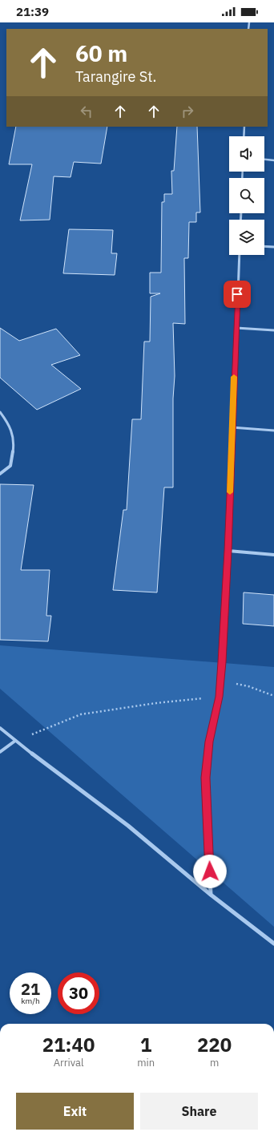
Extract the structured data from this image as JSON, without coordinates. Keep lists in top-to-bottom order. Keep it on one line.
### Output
{"page":{"status":"21:39","turn":["60 m","Tarangire St."],"speed":"21 km/h","limit":"30","eta":["21:40","Arrival","1","min","220","m"],"buttons":["Exit","Share"]}}
